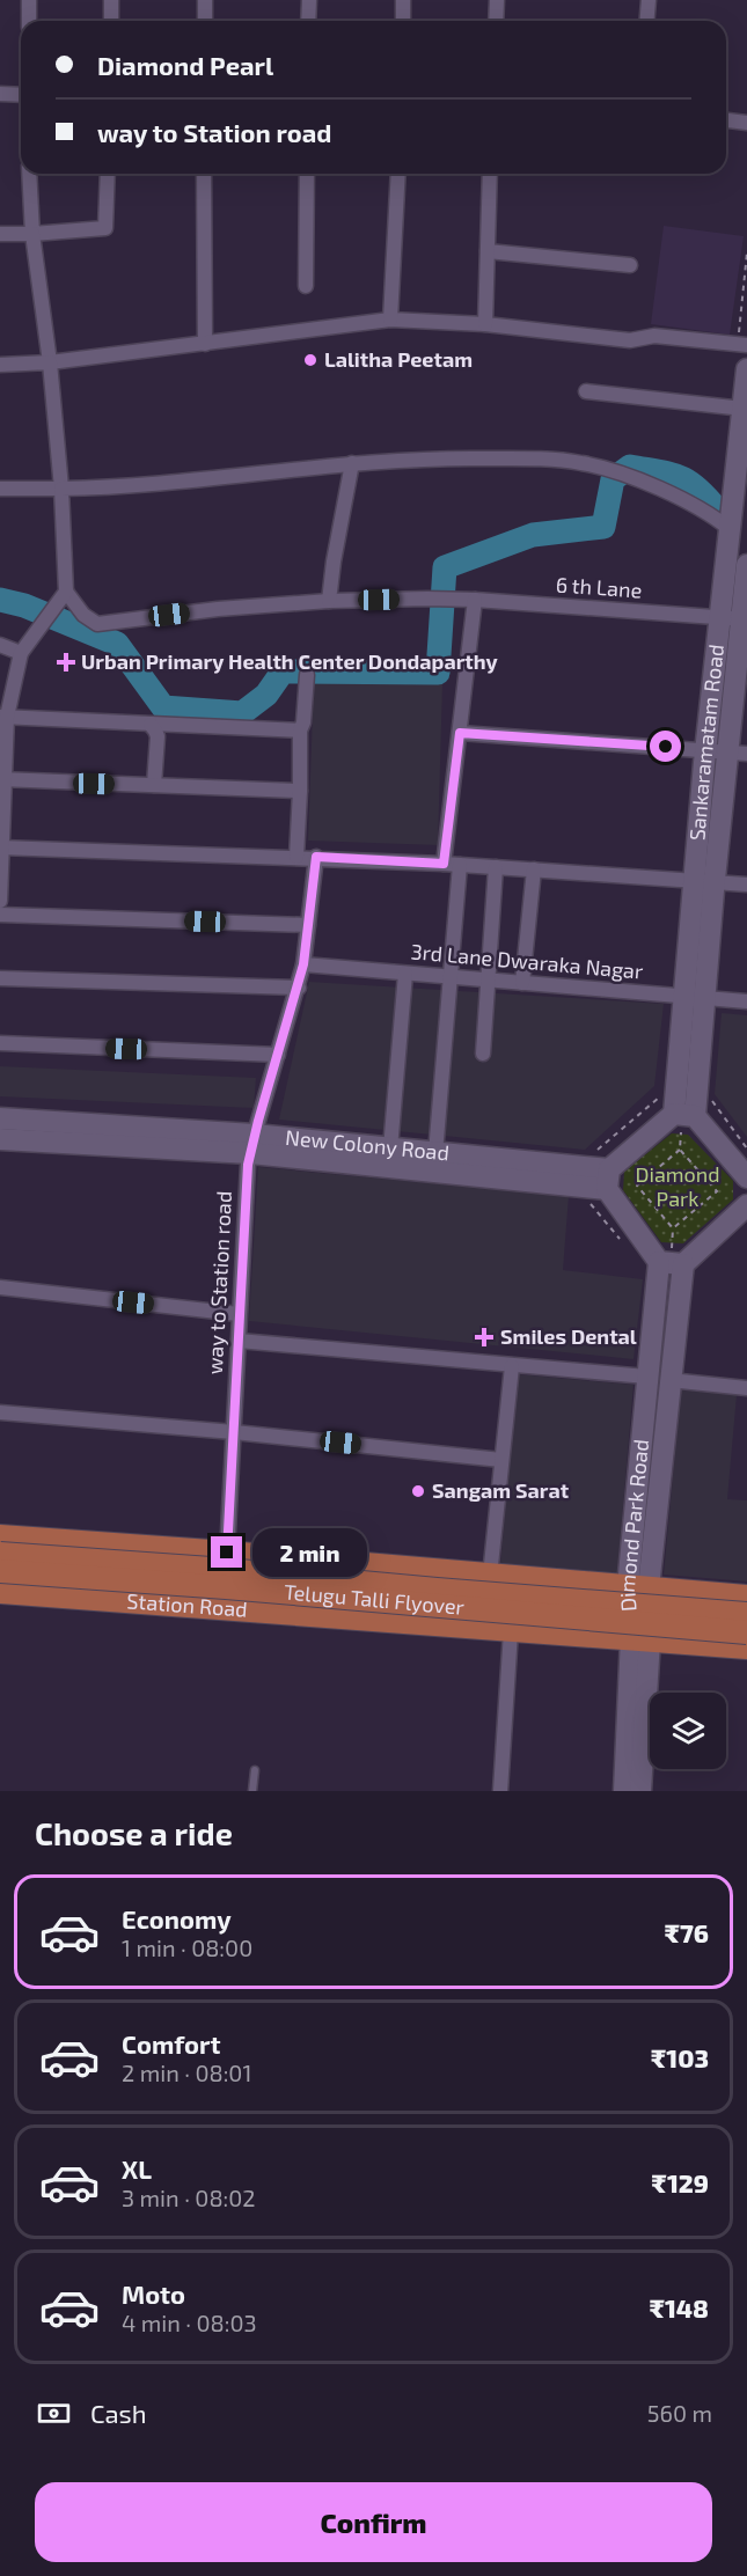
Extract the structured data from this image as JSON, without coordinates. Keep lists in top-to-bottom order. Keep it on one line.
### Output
{"streets":{"main road":["Sankaramatam Road","New Colony Road","Dimond Park Road","Telugu Talli Flyover","Station Road"],"street":["6 th Lane","3rd Lane Dwaraka Nagar","way to Station road"]},"crossings":[["6 th Lane","Sankaramatam Road"],["Sankaramatam Road","3rd Lane Dwaraka Nagar"],["3rd Lane Dwaraka Nagar","way to Station road"],["New Colony Road","way to Station road"],["Dimond Park Road","Station Road"]],"parks":["Diamond Park"],"places":{"other":["Lalitha Peetam","Sangam Sarat"],"health":["Urban Primary Health Center Dondaparthy","Smiles Dental"]},"page":{"banner":["Diamond Pearl","way to Station road"],"bubble":"2 min","heading":"Choose a ride","list":[{"name":"Economy","note":"1 min · 08:00","value":"₹76"},{"name":"Comfort","note":"2 min · 08:01","value":"₹103"},{"name":"XL","note":"3 min · 08:02","value":"₹129"},{"name":"Moto","note":"4 min · 08:03","value":"₹148"}],"pay":["Cash","560 m"],"buttons":"Confirm"}}
